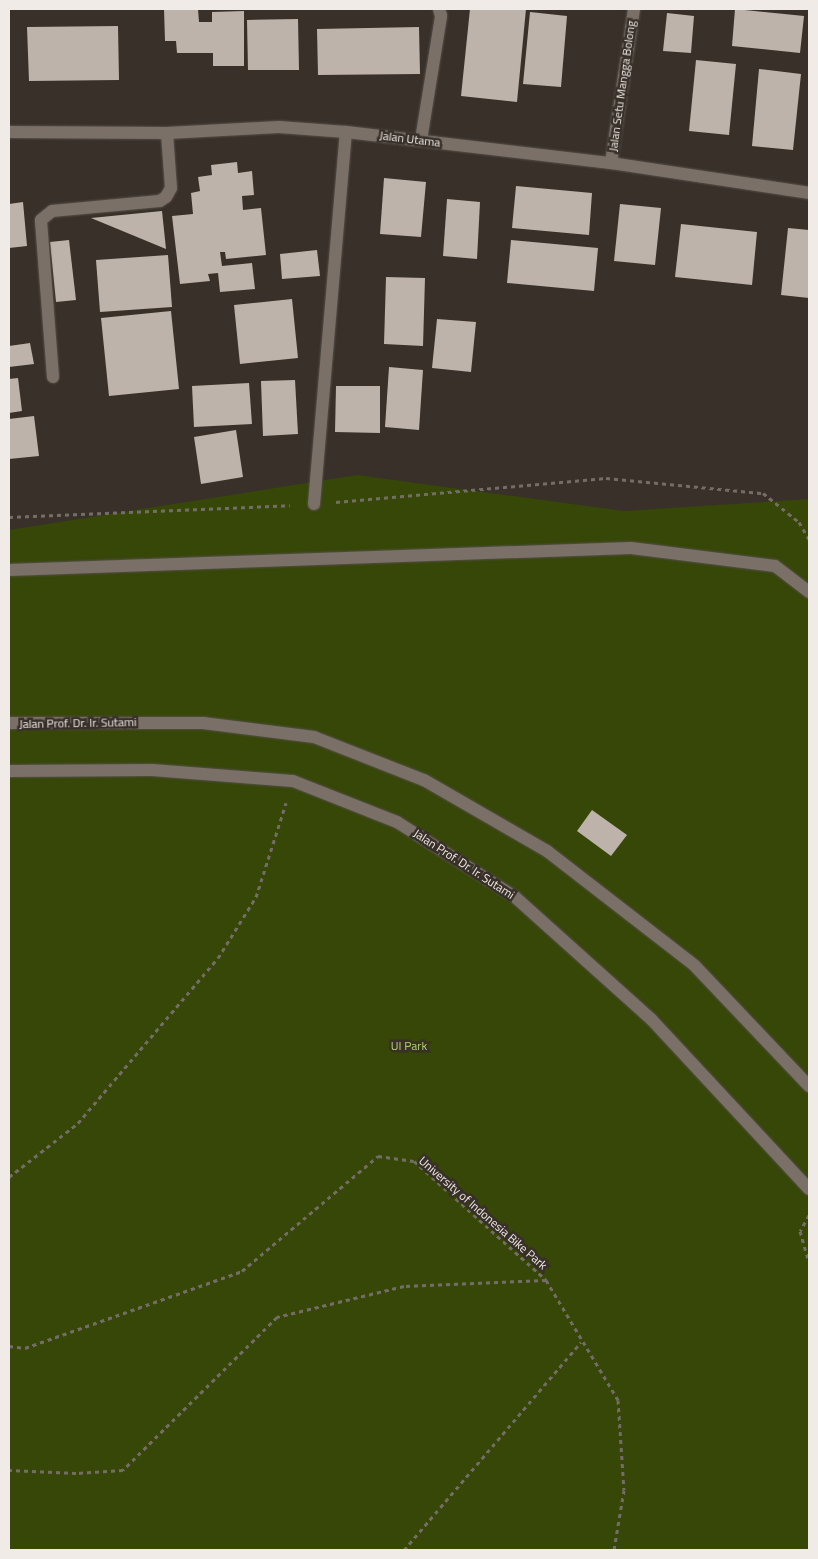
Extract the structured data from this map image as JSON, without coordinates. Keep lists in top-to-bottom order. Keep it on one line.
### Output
{"streets":{"street":["Jalan Setu Mangga Bolong","Jalan Utama","Jalan Prof. Dr. Ir. Sutami"],"path":["University of Indonesia Bike Park"]},"crossings":[["Jalan Setu Mangga Bolong","Jalan Utama"]],"parks":["UI Park"]}
